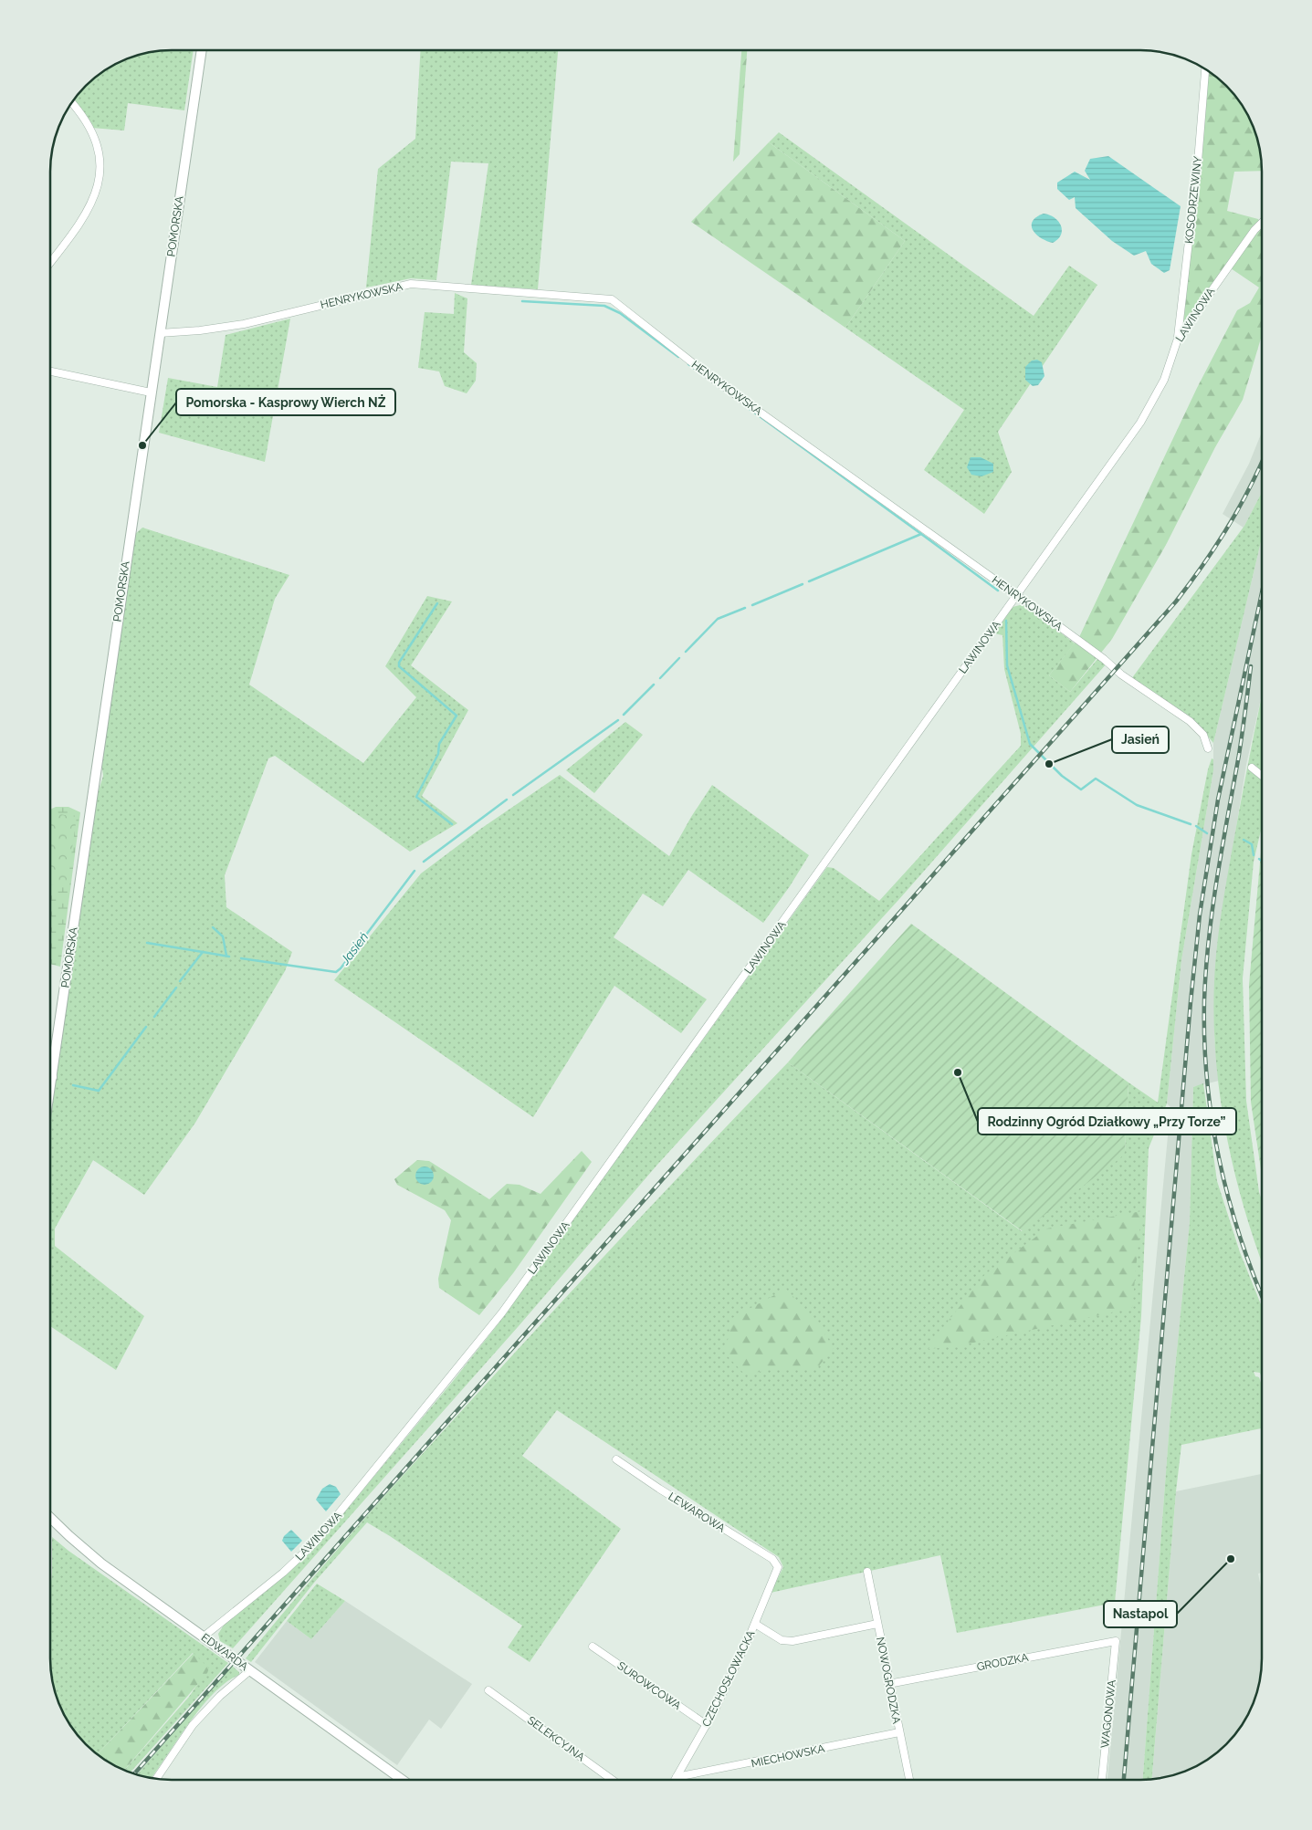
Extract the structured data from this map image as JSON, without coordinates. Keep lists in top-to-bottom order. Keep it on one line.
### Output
{"streets":{"street":["KOSODRZEWINY","POMORSKA","HENRYKOWSKA","LAWINOWA","LEWAROWA","EDWARDA","GRODZKA","CZECHOSŁOWACKA","NOWOGRODZKA","SUROWCOWA","WAGONOWA","SELEKCYJNA","MIECHOWSKA"]},"crossings":[["KOSODRZEWINY","LAWINOWA"],["POMORSKA","HENRYKOWSKA"],["HENRYKOWSKA","LAWINOWA"],["LAWINOWA","EDWARDA"],["LEWAROWA","CZECHOSŁOWACKA"],["GRODZKA","NOWOGRODZKA"],["GRODZKA","WAGONOWA"],["CZECHOSŁOWACKA","SUROWCOWA"],["CZECHOSŁOWACKA","MIECHOWSKA"],["NOWOGRODZKA","MIECHOWSKA"]],"water":["Jasień"],"places":["Pomorska - Kasprowy Wierch NŻ","Jasień","Rodzinny Ogród Działkowy „Przy Torze”","Nastapol"]}
